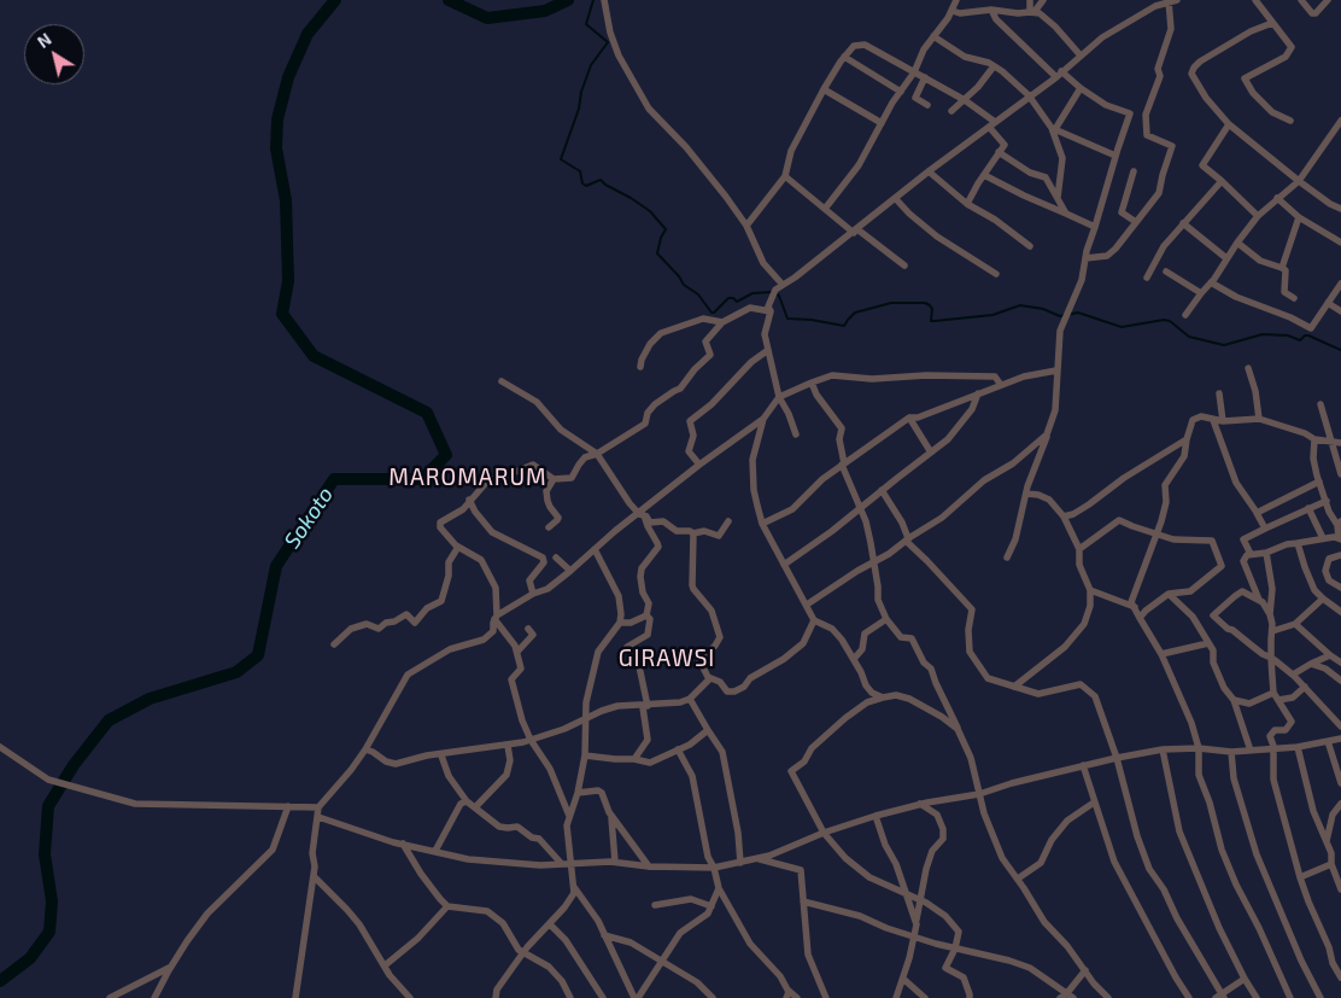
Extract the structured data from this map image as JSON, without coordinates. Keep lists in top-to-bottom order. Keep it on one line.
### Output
{"districts":["MAROMARUM","GIRAWSI"],"water":["Sokoto"],"north":"top left"}
